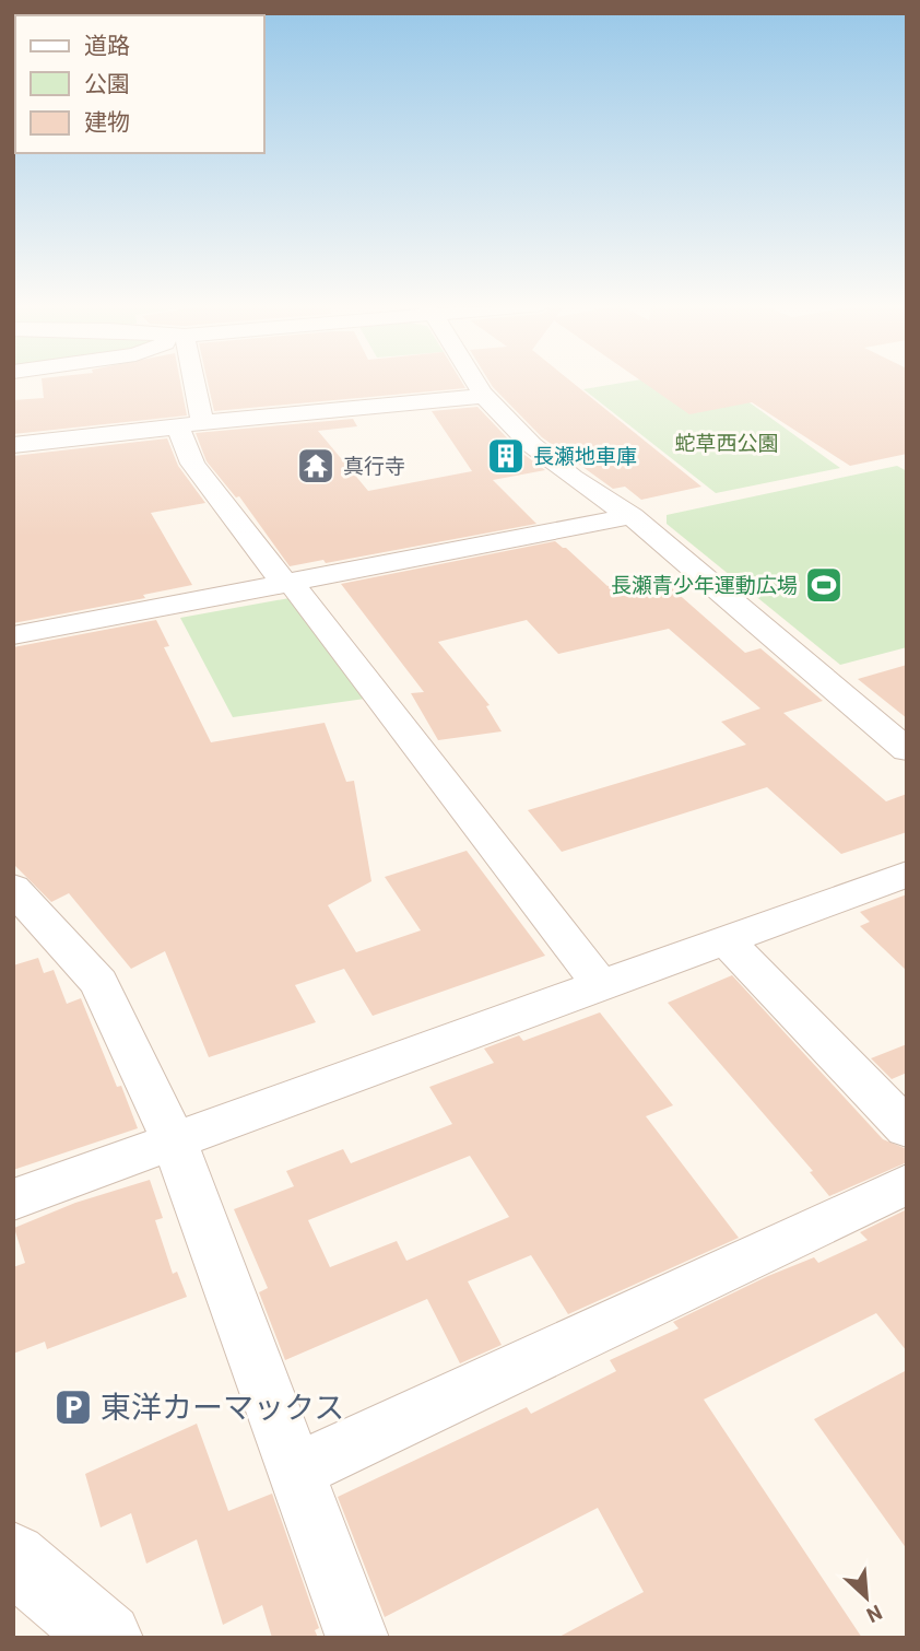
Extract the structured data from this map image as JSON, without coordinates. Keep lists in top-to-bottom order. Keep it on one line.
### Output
{"parks":["蛇草西公園"],"places":{"building":["長瀬地車庫"],"temple":["真行寺"],"sports":["長瀬青少年運動広場"],"parking":["東洋カーマックス"]},"legend":["道路","公園","建物"],"north":"bottom right"}
